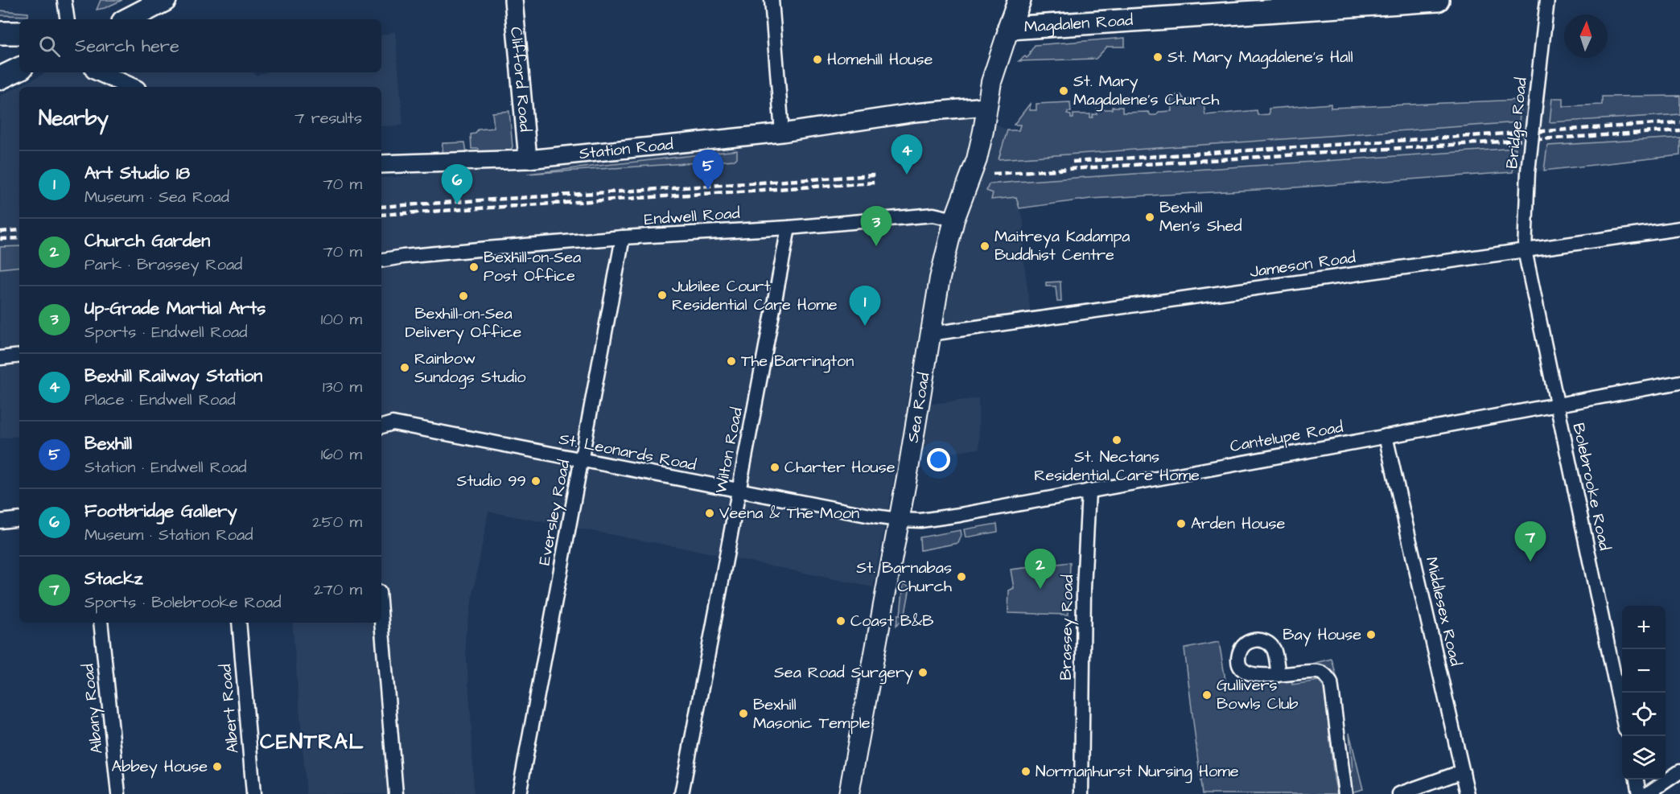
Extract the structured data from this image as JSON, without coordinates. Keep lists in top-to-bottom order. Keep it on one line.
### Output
{"streets":{"main road":["Magdalen Road","Sea Road"],"street":["Clifford Road","Bridge Road","Station Road","Endwell Road","Jameson Road","Cantelupe Road","Wilton Road","St. Leonards Road","Bolebrooke Road","Eversley Road","Middlesex Road","Brassey Road","Albany Road","Albert Road"]},"crossings":[["Magdalen Road","Sea Road"],["Clifford Road","Station Road"],["Bridge Road","Jameson Road"],["Bridge Road","Bolebrooke Road"],["Station Road","Sea Road"],["Endwell Road","Sea Road"],["Endwell Road","Wilton Road"],["Endwell Road","Eversley Road"],["Jameson Road","Sea Road"],["Jameson Road","Bolebrooke Road"],["Sea Road","Cantelupe Road"],["Sea Road","St. Leonards Road"],["Cantelupe Road","St. Leonards Road"],["Cantelupe Road","Bolebrooke Road"],["Cantelupe Road","Middlesex Road"],["Cantelupe Road","Brassey Road"],["Wilton Road","St. Leonards Road"],["St. Leonards Road","Eversley Road"]],"districts":["CENTRAL"],"places":["St. Mary Magdalene's Hall","Homehill House","St. Mary Magdalene's Church","Bexhill Men's Shed","Maitreya Kadampa Buddhist Centre","Bexhill-on-Sea Post Office","Jubilee Court Residential Care Home","Bexhill-on-Sea Delivery Office","The Barrington","Rainbow Sundogs Studio","St. Nectans Residential Care Home","Charter House","Studio 99","Veena & The Moon","Arden House","St. Barnabas Church","Coast B&B","Bay House","Sea Road Surgery","Gullivers Bowls Club","Bexhill Masonic Temple","Abbey House","Normanhurst Nursing Home"],"north":"top","page":{"search":"Search here","heading":["Nearby","7 results"],"pins":["4","5","6","3","1","7","2"],"list":[{"mark":"1","name":"Art Studio 18","note":"Museum · Sea Road","value":"70 m"},{"mark":"2","name":"Church Garden","note":"Park · Brassey Road","value":"70 m"},{"mark":"3","name":"Up-Grade Martial Arts","note":"Sports · Endwell Road","value":"100 m"},{"mark":"4","name":"Bexhill Railway Station","note":"Place · Endwell Road","value":"130 m"},{"mark":"5","name":"Bexhill","note":"Station · Endwell Road","value":"160 m"},{"mark":"6","name":"Footbridge Gallery","note":"Museum · Station Road","value":"250 m"},{"mark":"7","name":"Stackz","note":"Sports · Bolebrooke Road","value":"270 m"}],"map_buttons":["+","−"]}}
